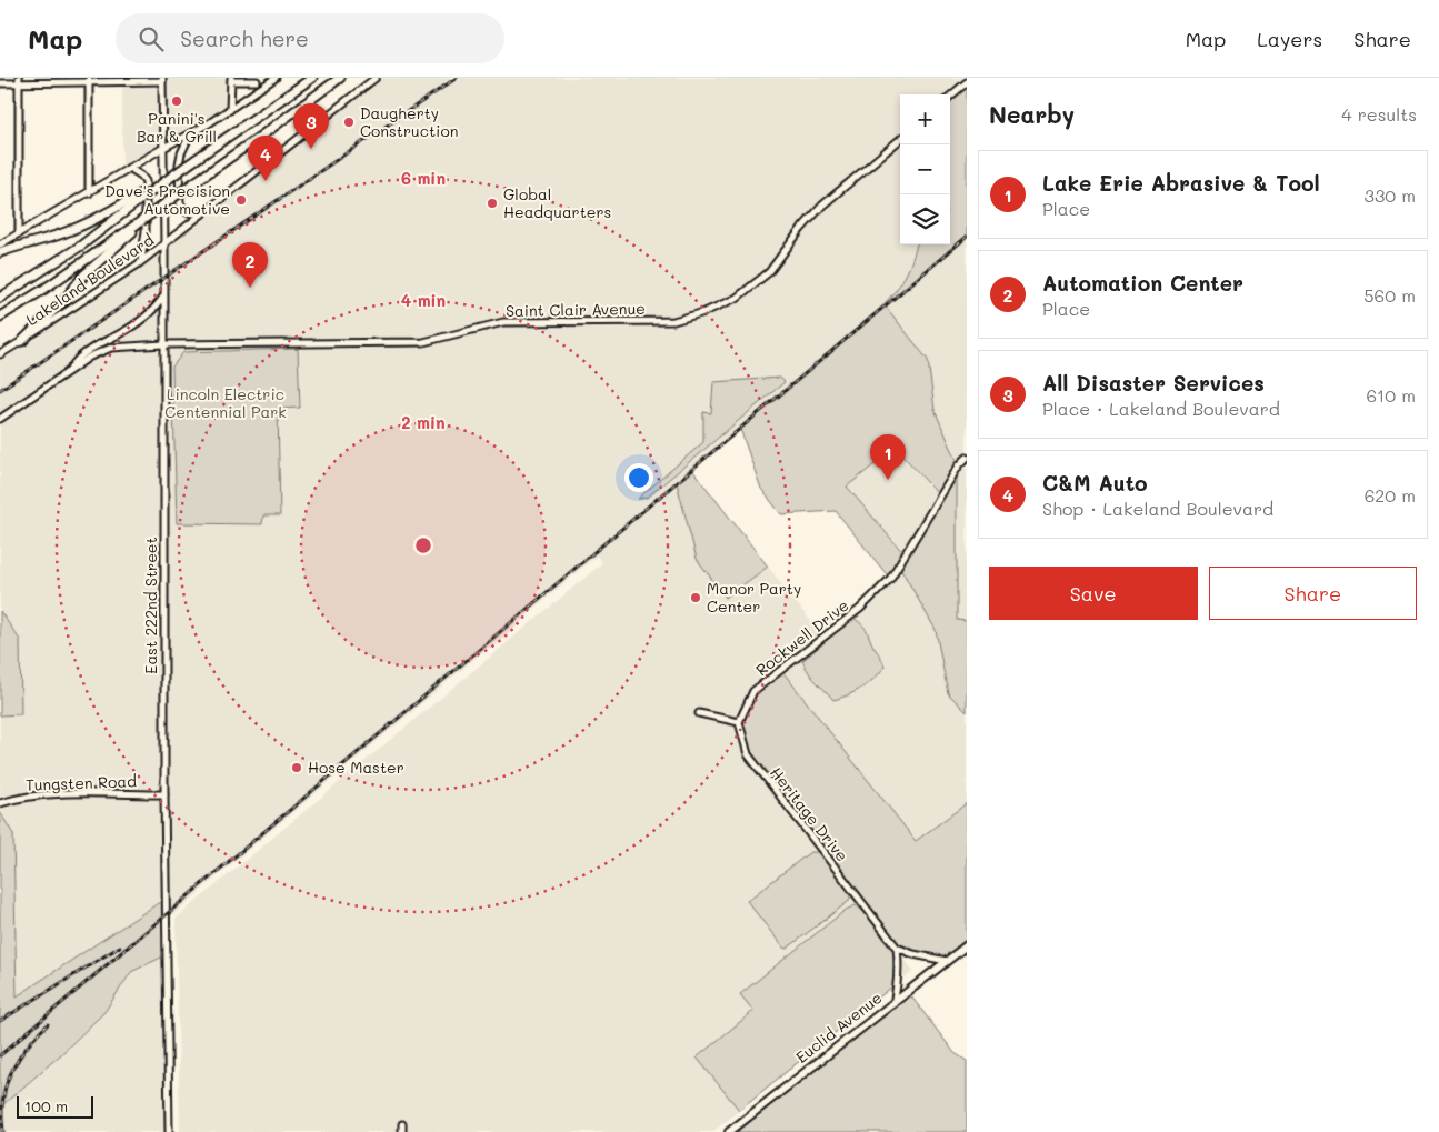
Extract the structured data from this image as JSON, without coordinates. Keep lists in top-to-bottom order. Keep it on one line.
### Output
{"streets":{"main road":["Euclid Avenue"],"street":["Lakeland Boulevard","Saint Clair Avenue","East 222nd Street","Rockwell Drive","Tungsten Road","Heritage Drive"]},"crossings":[["Lakeland Boulevard","East 222nd Street"],["Saint Clair Avenue","East 222nd Street"],["East 222nd Street","Tungsten Road"],["Rockwell Drive","Heritage Drive"]],"parks":["Lincoln Electric Centennial Park"],"places":["Panini's Bar & Grill","Daugherty Construction","Dave's Precision Automotive","Global Headquarters","Manor Party Center","Hose Master"],"scale_bar":"100 m","page":{"header":"Map","search":"Search here","nav":["Map","Layers","Share"],"heading":["Nearby","4 results"],"map_buttons":["+","−"],"pins":["3","4","2","1"],"list":[{"mark":"1","name":"Lake Erie Abrasive & Tool","note":"Place","value":"330 m"},{"mark":"2","name":"Automation Center","note":"Place","value":"560 m"},{"mark":"3","name":"All Disaster Services","note":"Place · Lakeland Boulevard","value":"610 m"},{"mark":"4","name":"C&M Auto","note":"Shop · Lakeland Boulevard","value":"620 m"}],"buttons":["Save","Share"],"scale":"100 m"},"rings":["6 min","4 min","2 min"]}
